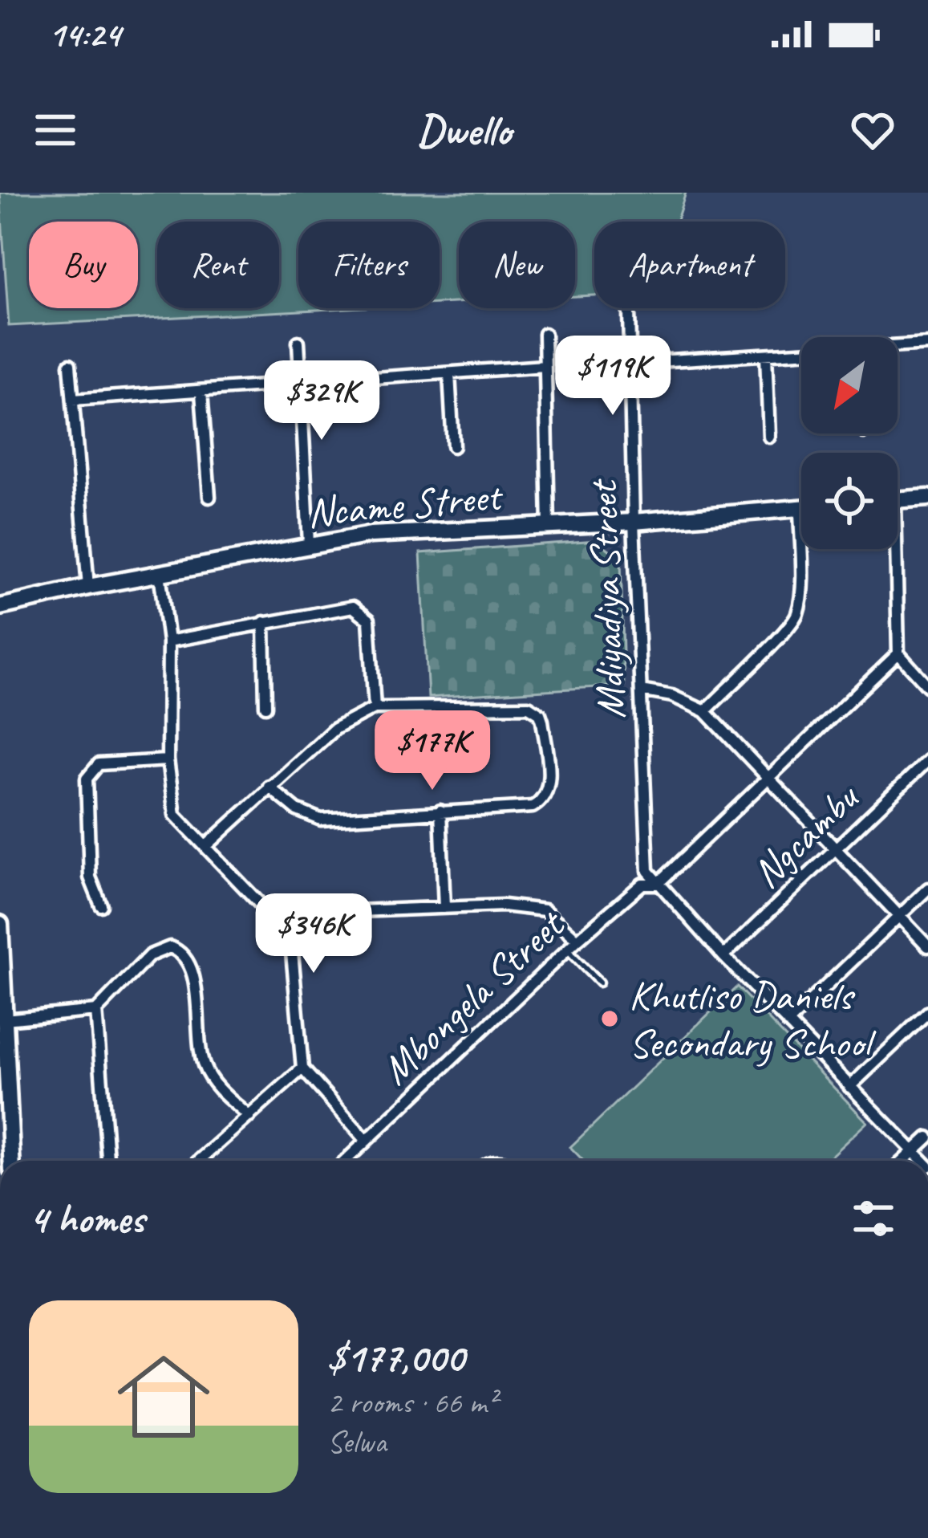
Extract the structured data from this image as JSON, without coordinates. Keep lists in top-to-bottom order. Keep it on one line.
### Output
{"streets":{"street":["Ncame Street","Mdiyadiya Street","Ngcambu","Mbongela Street"]},"crossings":[["Ncame Street","Mdiyadiya Street"],["Mdiyadiya Street","Mbongela Street"]],"places":["Khutliso Daniels Secondary School"],"north":"bottom left","page":{"status":"14:24","header":"Dwello","chip":["Buy","Rent","Filters","New","Apartment"],"price":["$119K","$329K","$177K","$346K"],"heading":"4 homes","list":[{"name":"$177,000","note":"2 rooms · 66 m² · Selwa"}]}}
